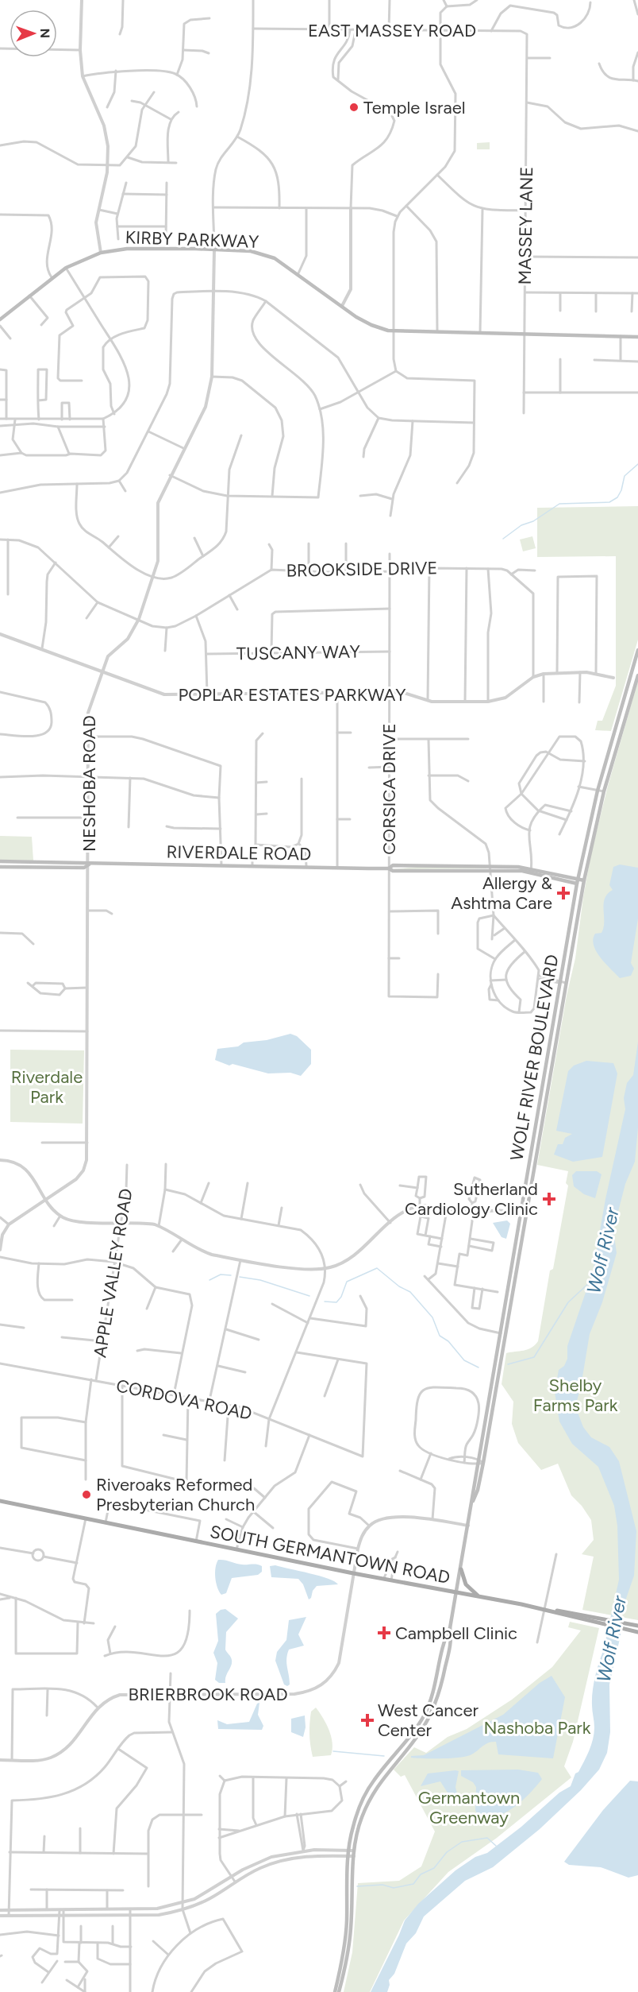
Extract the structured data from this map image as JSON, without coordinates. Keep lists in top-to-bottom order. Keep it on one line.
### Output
{"streets":{"main road":["KIRBY PARKWAY","RIVERDALE ROAD","WOLF RIVER BOULEVARD","SOUTH GERMANTOWN ROAD"],"street":["EAST MASSEY ROAD","MASSEY LANE","BROOKSIDE DRIVE","TUSCANY WAY","POPLAR ESTATES PARKWAY","NESHOBA ROAD","CORSICA DRIVE","APPLE VALLEY ROAD","CORDOVA ROAD","BRIERBROOK ROAD"]},"crossings":[["EAST MASSEY ROAD","MASSEY LANE"],["MASSEY LANE","KIRBY PARKWAY"],["KIRBY PARKWAY","NESHOBA ROAD"],["BROOKSIDE DRIVE","CORSICA DRIVE"],["TUSCANY WAY","CORSICA DRIVE"],["POPLAR ESTATES PARKWAY","NESHOBA ROAD"],["POPLAR ESTATES PARKWAY","CORSICA DRIVE"],["NESHOBA ROAD","RIVERDALE ROAD"],["CORSICA DRIVE","RIVERDALE ROAD"],["RIVERDALE ROAD","WOLF RIVER BOULEVARD"],["WOLF RIVER BOULEVARD","SOUTH GERMANTOWN ROAD"],["APPLE VALLEY ROAD","CORDOVA ROAD"],["SOUTH GERMANTOWN ROAD","BRIERBROOK ROAD"]],"water":["Wolf River"],"parks":["Riverdale Park","Shelby Farms Park","Nashoba Park","Germantown Greenway"],"places":{"other":["Temple Israel","Riveroaks Reformed Presbyterian Church"],"health":["Allergy & Ashtma Care","Sutherland Cardiology Clinic","Campbell Clinic","West Cancer Center"]},"north":"right"}
